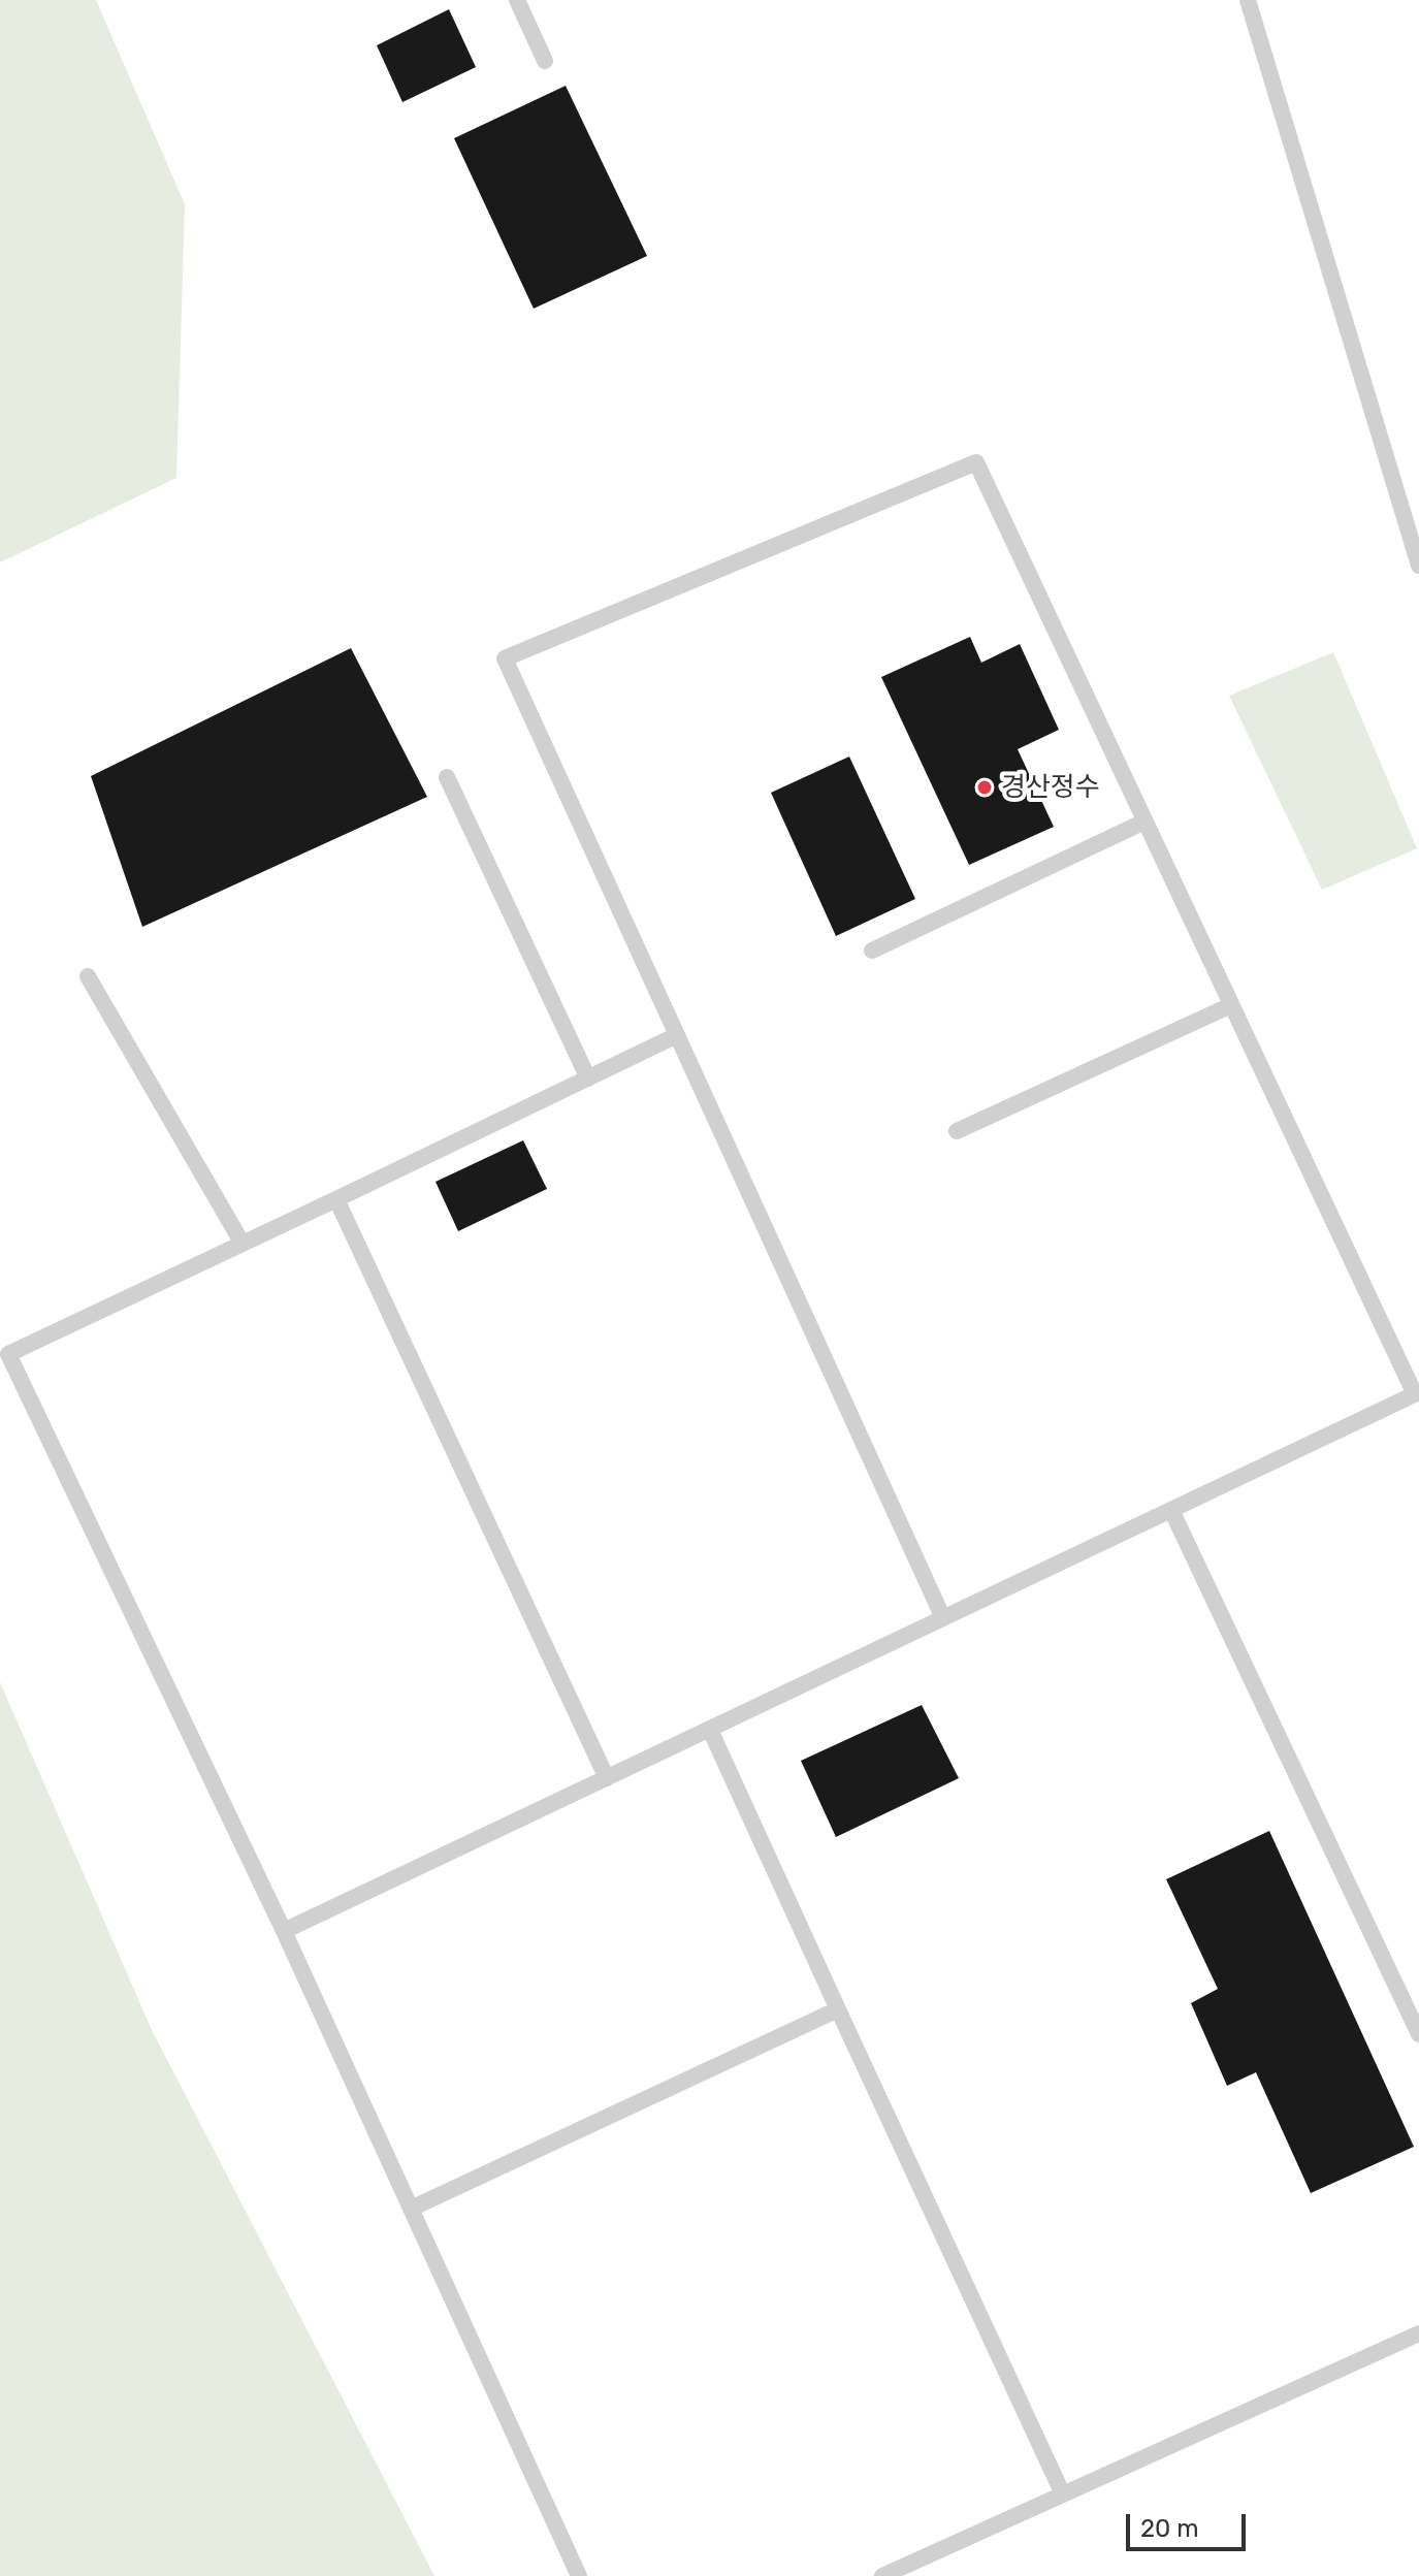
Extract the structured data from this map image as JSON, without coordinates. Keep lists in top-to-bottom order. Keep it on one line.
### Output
{"places":["경산정수"],"scale_bar":"20 m"}
